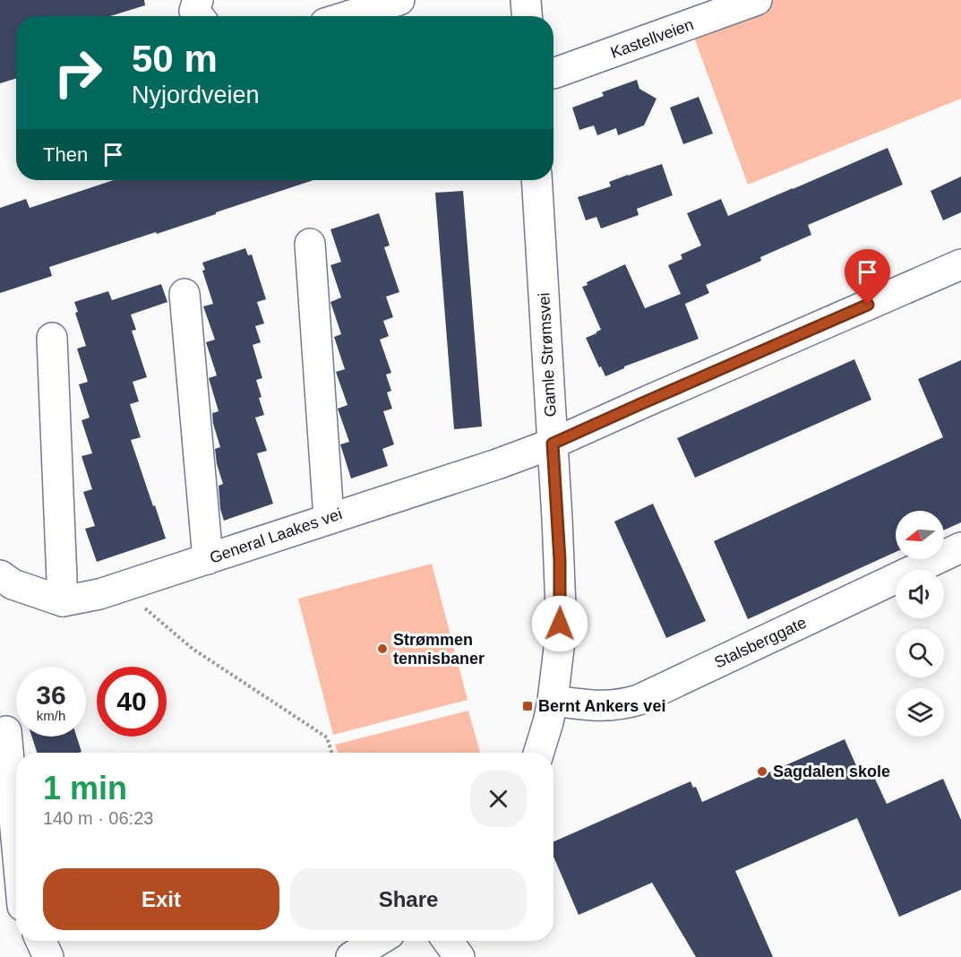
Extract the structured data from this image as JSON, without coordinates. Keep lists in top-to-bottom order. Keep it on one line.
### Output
{"streets":{"street":["Kastellveien","Gamle Strømsvei","General Laakes vei","Stalsberggate"]},"crossings":[["Gamle Strømsvei","General Laakes vei"],["Gamle Strømsvei","Stalsberggate"]],"places":{"other":["Strømmen tennisbaner","Sagdalen skole"],"transit":["Bernt Ankers vei"]},"north":"left","page":{"turn":["50 m","Nyjordveien"],"then":"Then","speed":"36 km/h","limit":"40","heading":["1 min","140 m · 06:23"],"buttons":["Exit","Share"]}}
